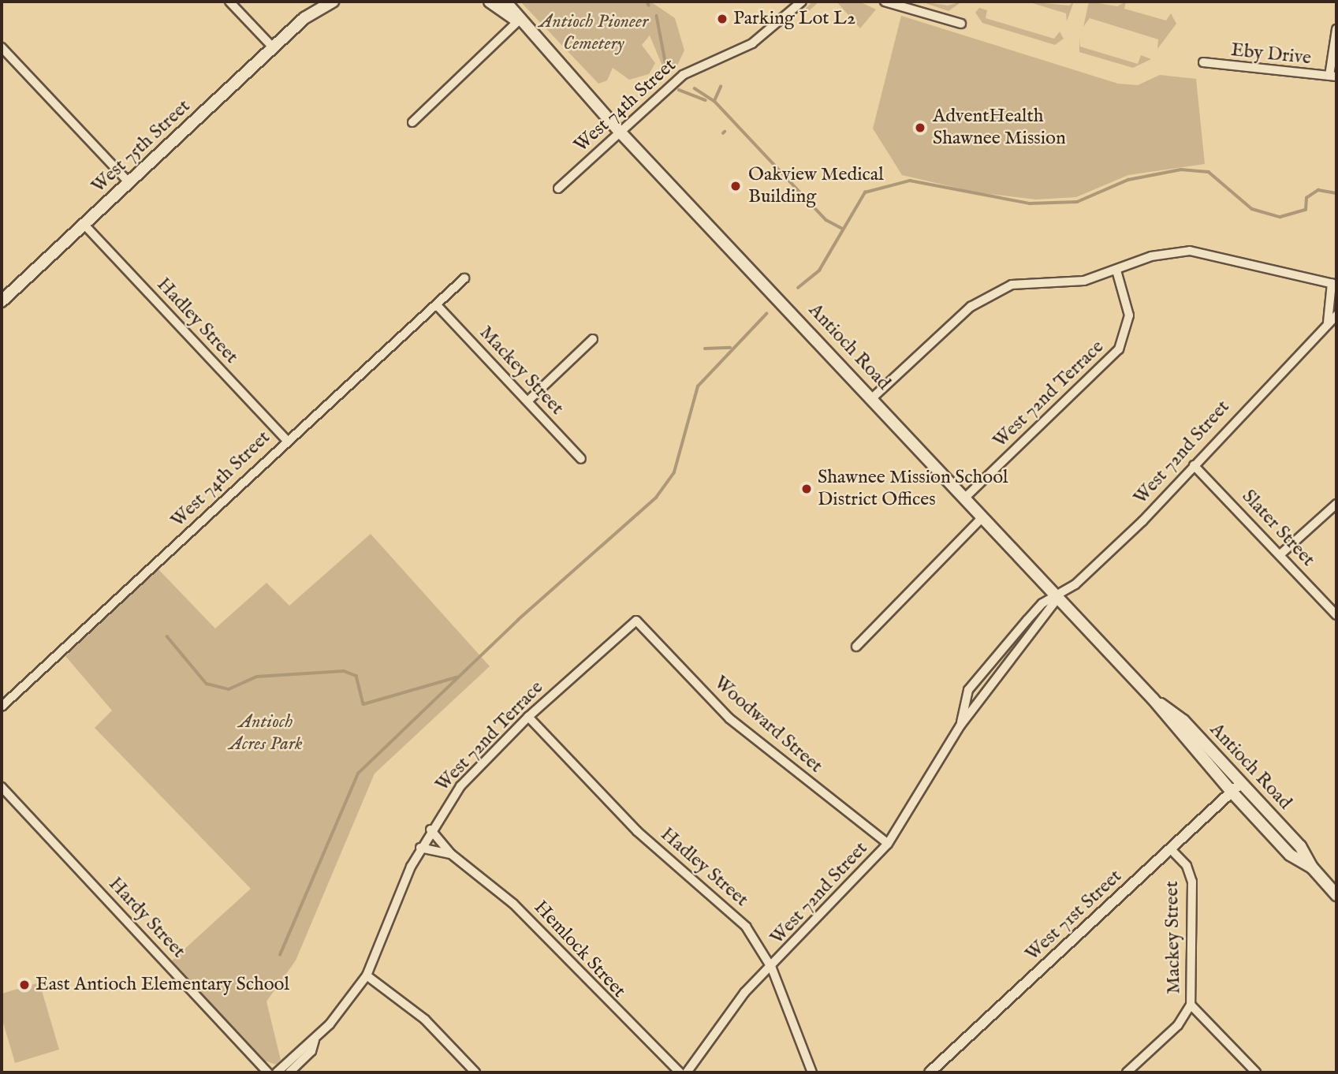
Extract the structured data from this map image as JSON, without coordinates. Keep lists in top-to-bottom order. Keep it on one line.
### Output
{"streets":{"main road":["West 75th Street","Antioch Road"],"street":["Eby Drive","West 74th Street","Hadley Street","Mackey Street","West 72nd Terrace","West 72nd Street","Slater Street","Woodward Street","West 71st Street","Hardy Street","Hemlock Street"]},"crossings":[["West 74th Street","Hadley Street"],["West 74th Street","Antioch Road"],["West 74th Street","Mackey Street"],["West 75th Street","Hadley Street"],["Hadley Street","West 72nd Terrace"],["Hadley Street","West 72nd Street"],["Antioch Road","West 72nd Terrace"],["Antioch Road","West 72nd Street"],["Antioch Road","West 71st Street"],["Mackey Street","West 71st Street"],["West 72nd Terrace","Woodward Street"],["West 72nd Terrace","Hemlock Street"],["West 72nd Street","Slater Street"],["West 72nd Street","Woodward Street"]],"parks":["Antioch Pioneer Cemetery","Antioch Acres Park"],"places":["Parking Lot L2","AdventHealth Shawnee Mission","Oakview Medical Building","Shawnee Mission School District Offices","East Antioch Elementary School"]}
